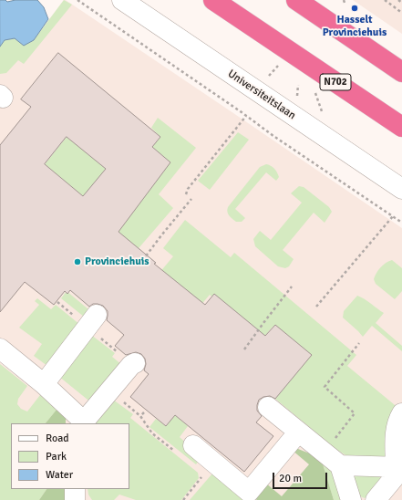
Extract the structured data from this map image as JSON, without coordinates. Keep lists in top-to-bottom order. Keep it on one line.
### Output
{"streets":{"highway":["N702"],"lane":["Universiteitslaan"]},"places":["Hasselt Provinciehuis","Provinciehuis"],"legend":["Road","Park","Water"],"scale_bar":"20 m"}
